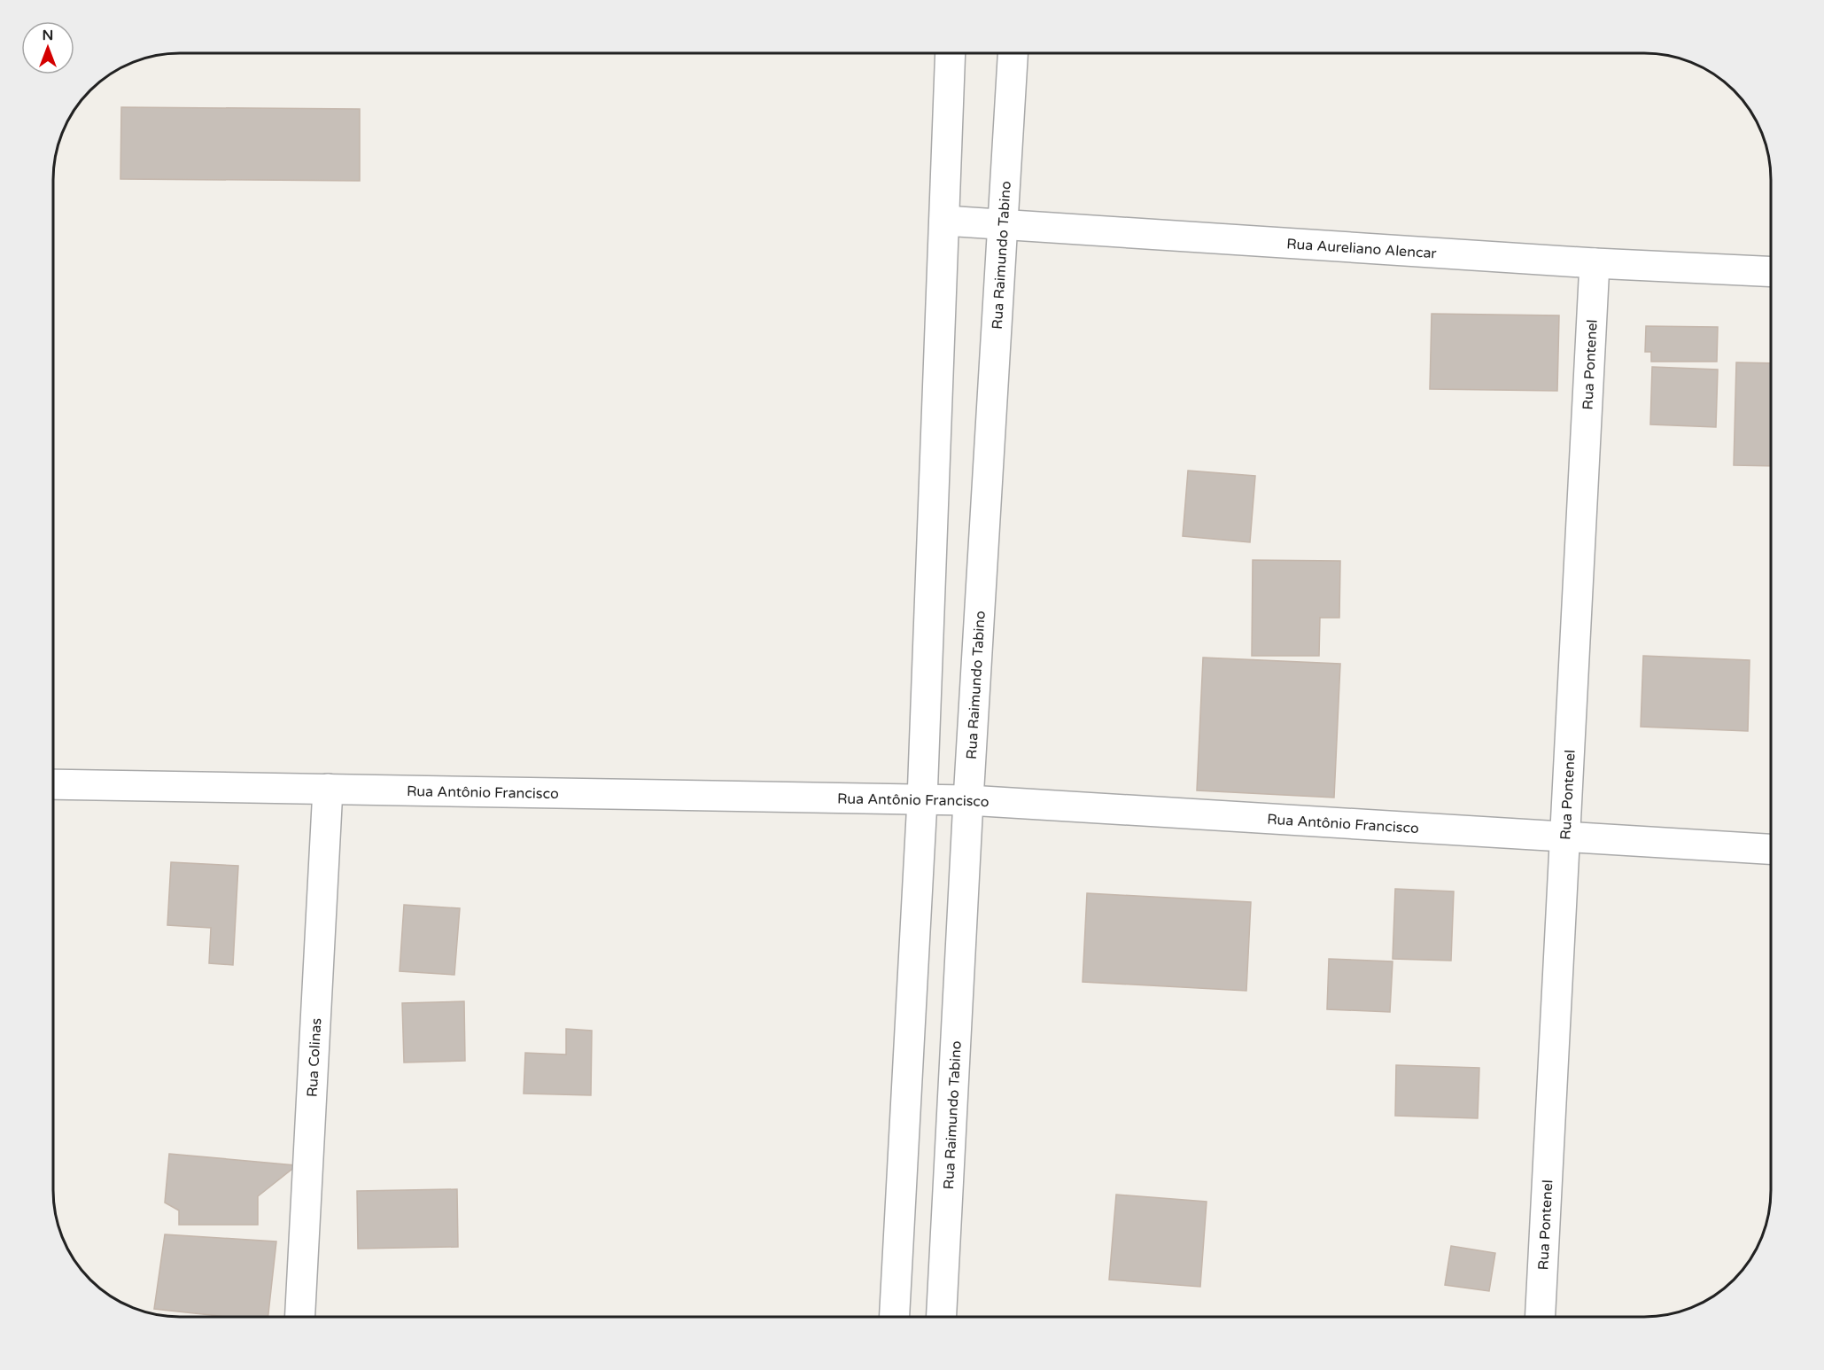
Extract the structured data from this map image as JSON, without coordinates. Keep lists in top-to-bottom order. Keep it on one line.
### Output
{"streets":{"street":["Rua Aureliano Alencar","Rua Raimundo Tabino","Rua Pontenel","Rua Antônio Francisco","Rua Colinas"]},"crossings":[["Rua Aureliano Alencar","Rua Raimundo Tabino"],["Rua Aureliano Alencar","Rua Pontenel"],["Rua Raimundo Tabino","Rua Antônio Francisco"],["Rua Pontenel","Rua Antônio Francisco"],["Rua Antônio Francisco","Rua Colinas"]],"north":"top"}
